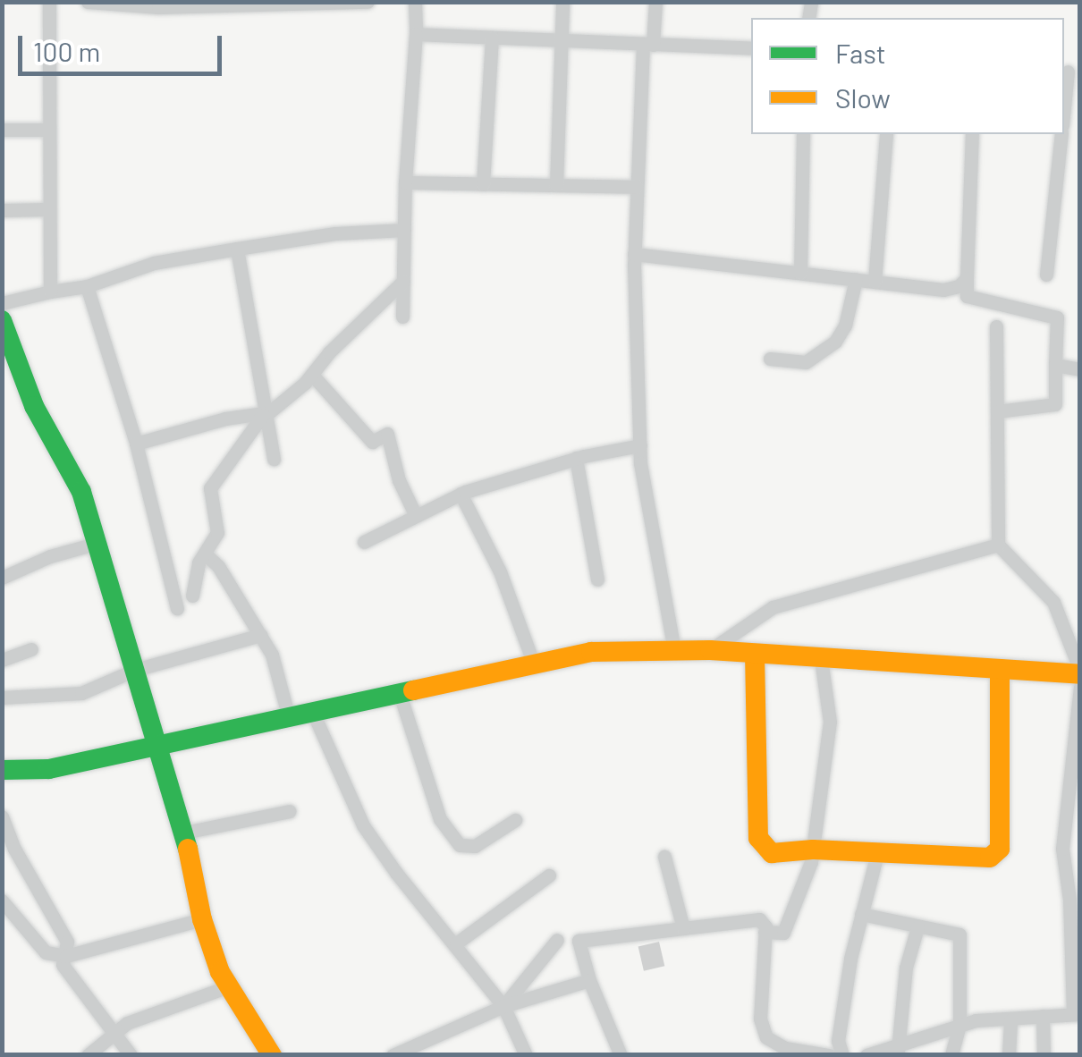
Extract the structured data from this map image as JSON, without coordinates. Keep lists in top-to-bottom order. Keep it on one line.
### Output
{"legend":["Fast","Slow"],"scale_bar":"100 m"}
